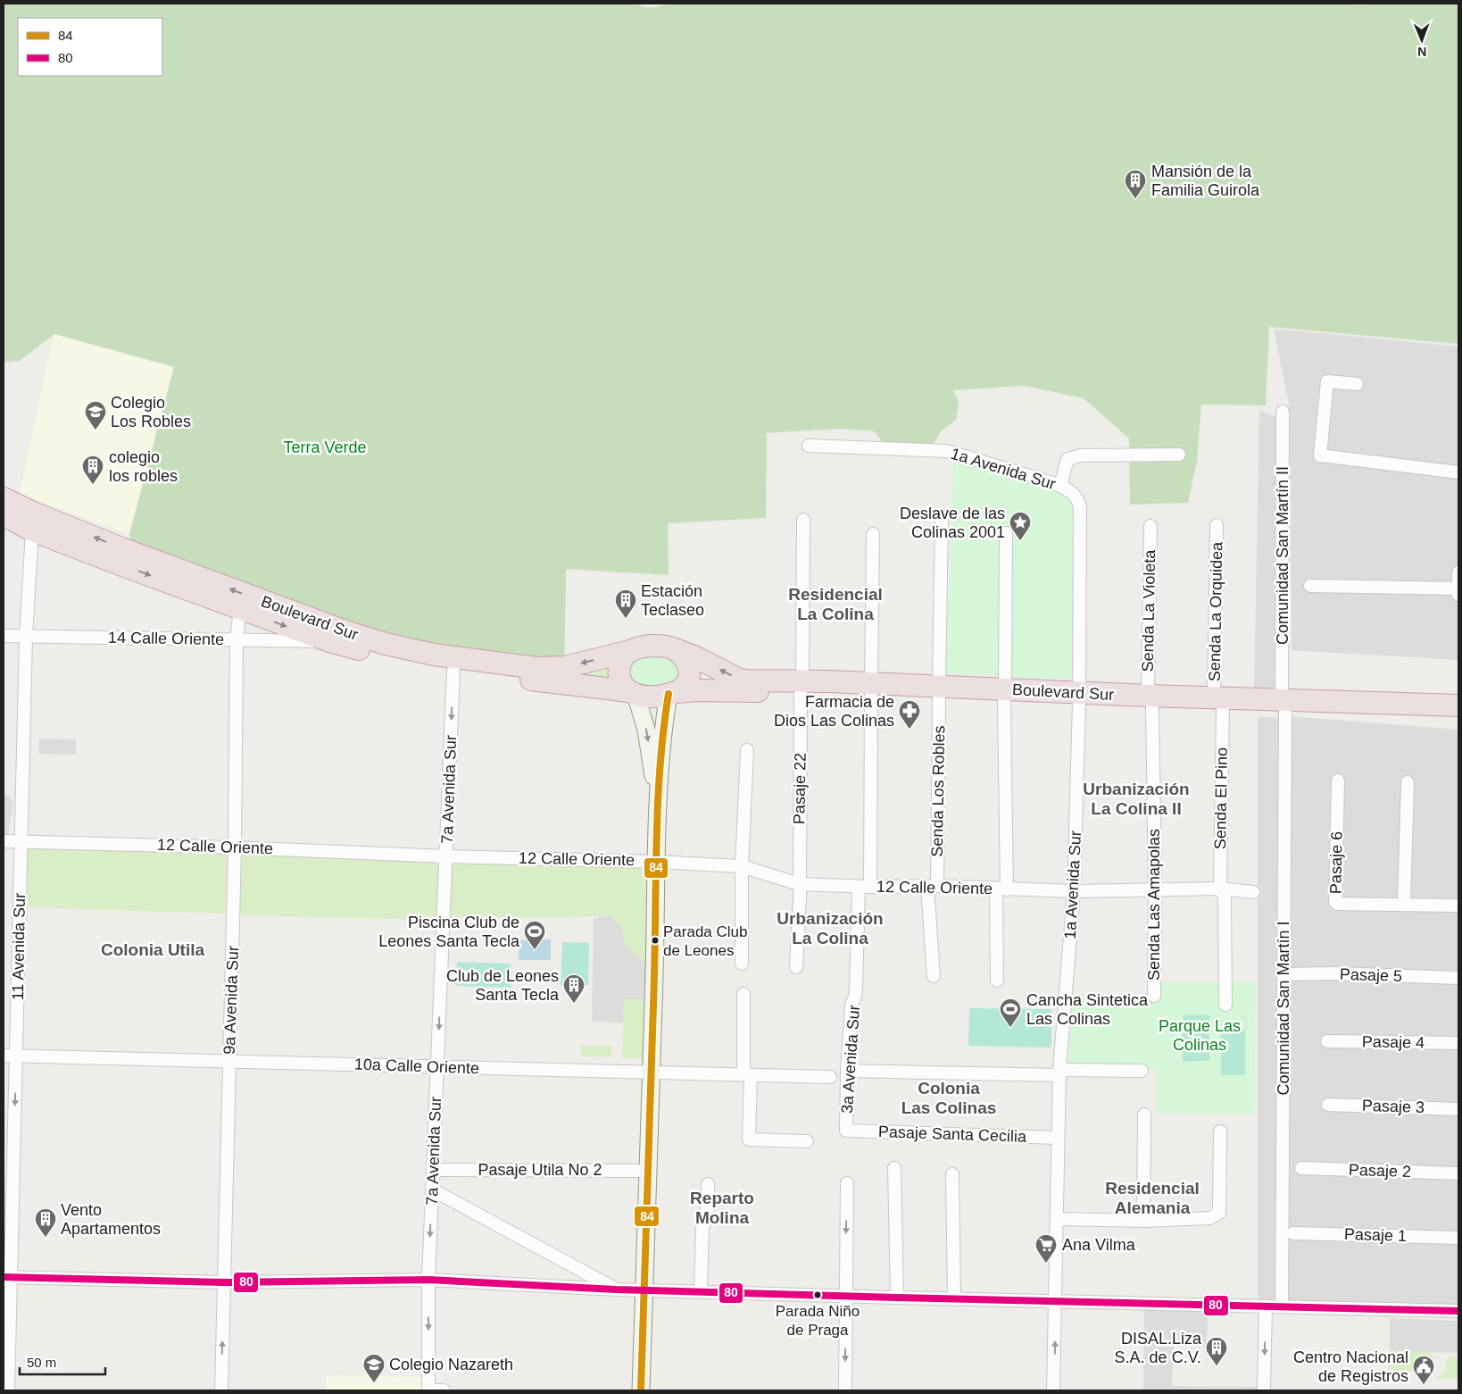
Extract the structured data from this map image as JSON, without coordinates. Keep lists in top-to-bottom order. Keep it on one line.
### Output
{"streets":{"highway":["Boulevard Sur"],"street":["1a Avenida Sur","Comunidad San Martín II","Senda La Violeta","Senda La Orquidea","14 Calle Oriente","Pasaje 22","7a Avenida Sur","Senda Los Robles","Senda El Pino","12 Calle Oriente","Pasaje 6","Senda Las Amapolas","11 Avenida Sur","Pasaje 5","9a Avenida Sur","Comunidad San Martín I","Pasaje 4","3a Avenida Sur","10a Calle Oriente","Pasaje 3","Pasaje Santa Cecilia","Pasaje Utila No 2","Pasaje 2","Pasaje 1"]},"crossings":[["1a Avenida Sur","Boulevard Sur"],["1a Avenida Sur","12 Calle Oriente"],["1a Avenida Sur","Pasaje Santa Cecilia"],["Comunidad San Martín II","Boulevard Sur"],["Comunidad San Martín II","Comunidad San Martín I"],["Senda La Violeta","Boulevard Sur"],["Senda La Violeta","Senda Las Amapolas"],["Senda La Orquidea","Boulevard Sur"],["Senda La Orquidea","Senda El Pino"],["Boulevard Sur","14 Calle Oriente"],["Boulevard Sur","Pasaje 22"],["Boulevard Sur","7a Avenida Sur"],["Boulevard Sur","Senda Los Robles"],["Boulevard Sur","Senda El Pino"],["Boulevard Sur","Senda Las Amapolas"],["Boulevard Sur","11 Avenida Sur"],["Boulevard Sur","9a Avenida Sur"],["Boulevard Sur","Comunidad San Martín I"],["Boulevard Sur","3a Avenida Sur"],["14 Calle Oriente","11 Avenida Sur"],["14 Calle Oriente","9a Avenida Sur"],["Pasaje 22","12 Calle Oriente"],["7a Avenida Sur","12 Calle Oriente"],["7a Avenida Sur","10a Calle Oriente"],["7a Avenida Sur","Pasaje Utila No 2"],["Senda Los Robles","12 Calle Oriente"],["Senda El Pino","12 Calle Oriente"],["12 Calle Oriente","Senda Las Amapolas"],["12 Calle Oriente","11 Avenida Sur"],["12 Calle Oriente","9a Avenida Sur"],["12 Calle Oriente","3a Avenida Sur"],["11 Avenida Sur","10a Calle Oriente"],["Pasaje 5","Comunidad San Martín I"],["9a Avenida Sur","10a Calle Oriente"],["3a Avenida Sur","Pasaje Santa Cecilia"]],"one_way":["7a Avenida Sur"],"districts":["Residencial La Colina","Urbanización La Colina II","Urbanización La Colina","Colonia Utila","Colonia Las Colinas","Residencial Alemania","Reparto Molina"],"parks":["Terra Verde","Parque Las Colinas"],"places":{"building":["Mansión de la Familia Guirola","colegio los robles","Estación Teclaseo","Club de Leones Santa Tecla","Vento Apartamentos","DISAL.Liza S.A. de C.V."],"school or university":["Colegio Los Robles","Colegio Nazareth"],"place":["Deslave de las Colinas 2001"],"pharmacy":["Farmacia de Dios Las Colinas"],"other":["Parada Club de Leones","Parada Niño de Praga"],"sports":["Piscina Club de Leones Santa Tecla","Cancha Sintetica Las Colinas"],"supermarket":["Ana Vilma"],"public building":["Centro Nacional de Registros"]},"lines":["transit line 84","transit line 80"],"legend":["84","80"],"scale_bar":"50 m","north":"bottom"}
